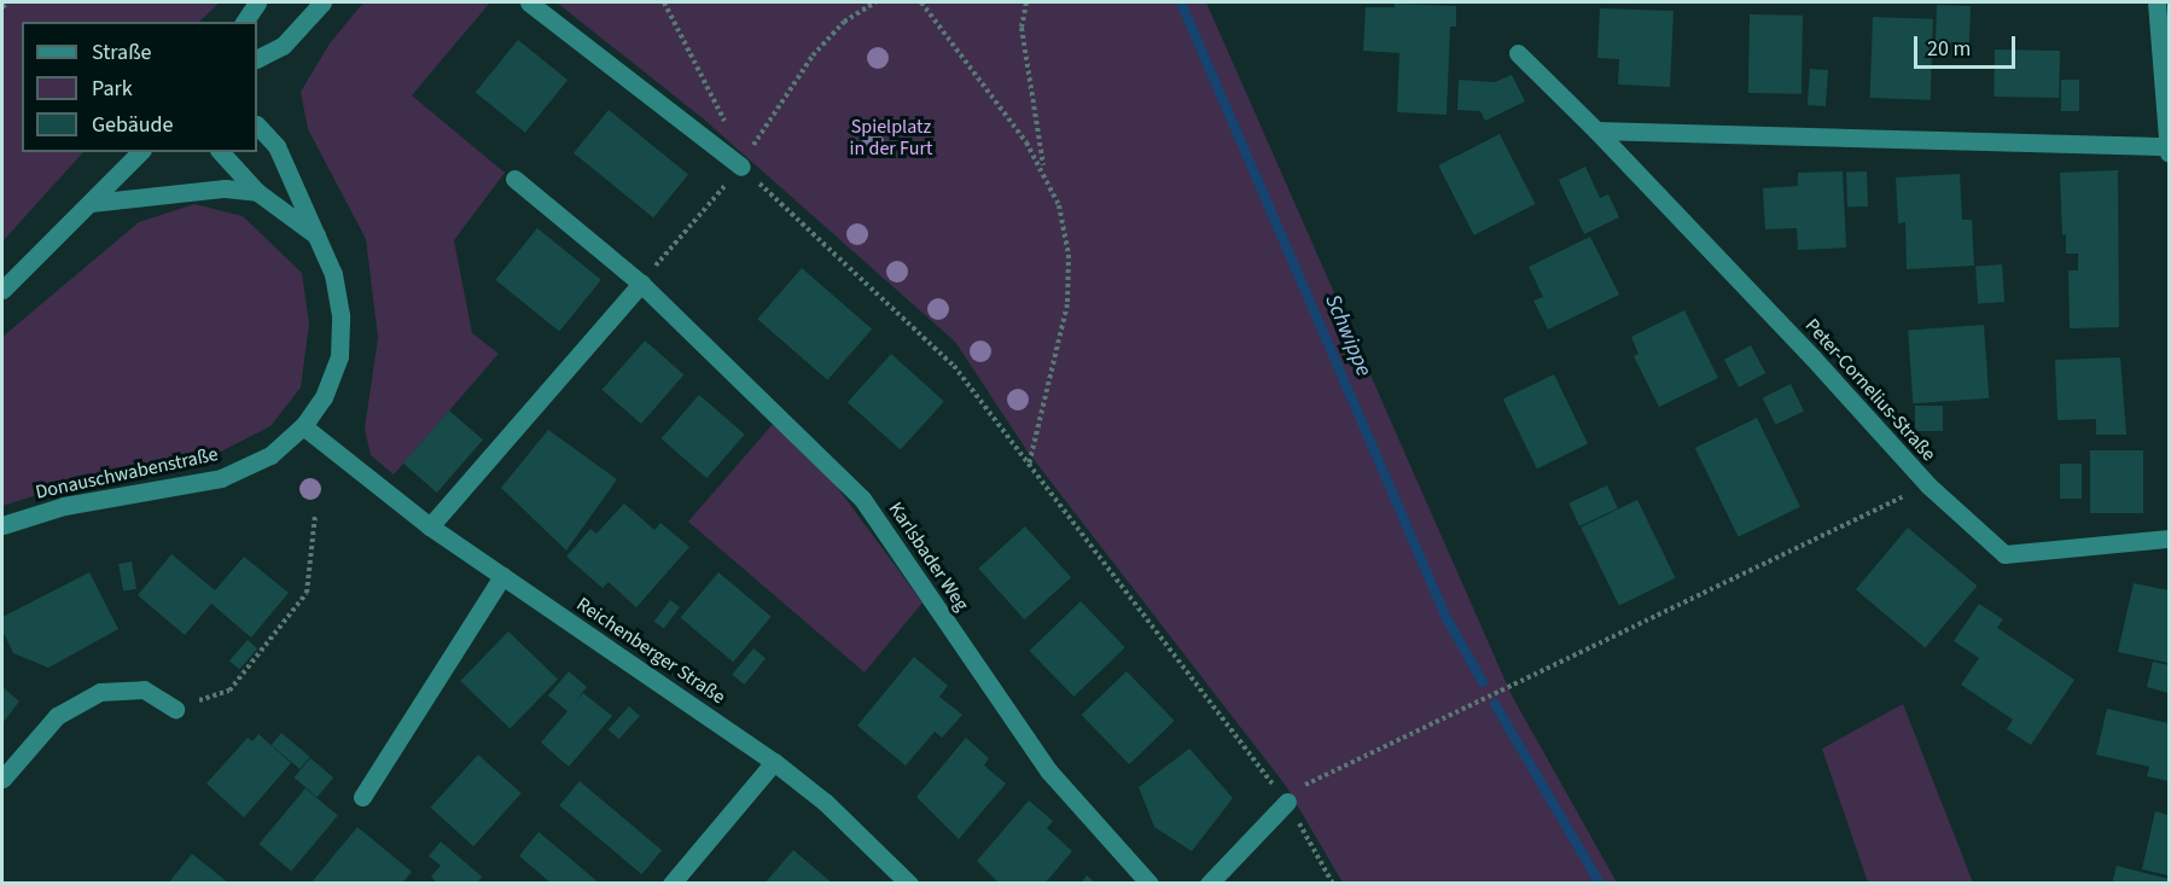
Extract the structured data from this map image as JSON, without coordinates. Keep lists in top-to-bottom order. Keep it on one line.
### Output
{"streets":{"street":["Peter-Cornelius-Straße","Donauschwabenstraße","Karlsbader Weg","Reichenberger Straße"]},"crossings":[["Donauschwabenstraße","Reichenberger Straße"]],"water":["Schwippe"],"parks":["Spielplatz in der Furt"],"legend":["Straße","Park","Gebäude"],"scale_bar":"20 m"}
